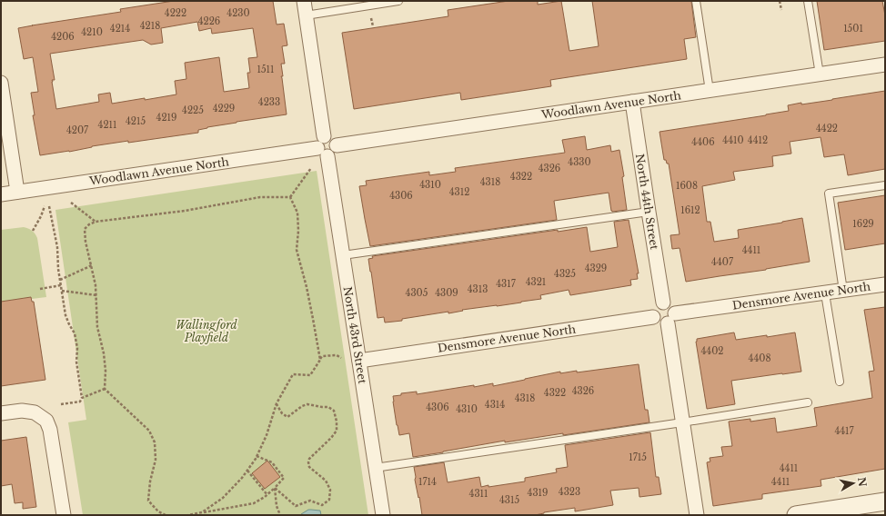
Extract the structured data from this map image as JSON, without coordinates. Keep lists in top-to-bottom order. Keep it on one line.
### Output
{"streets":{"street":["Woodlawn Avenue North","North 44th Street","Densmore Avenue North","North 43rd Street"]},"crossings":[["Woodlawn Avenue North","North 44th Street"],["Woodlawn Avenue North","North 43rd Street"],["North 44th Street","Densmore Avenue North"],["Densmore Avenue North","North 43rd Street"]],"parks":["Wallingford Playfield"],"house_numbers":["4222","4230","4226","4218","4214","1501","4210","4206","1511","4233","4229","4225","4219","4215","4211","4422","4207","4410","4412","4406","4330","4326","4322","4318","4310","1608","4312","4306","1612","1629","4411","4407","4329","4325","4321","4317","4313","4305","4309","4402","4408","4326","4322","4318","4314","4306","4310","4417","1715","4411","1714","4411","4323","4319","4311","4315"],"north":"right"}
